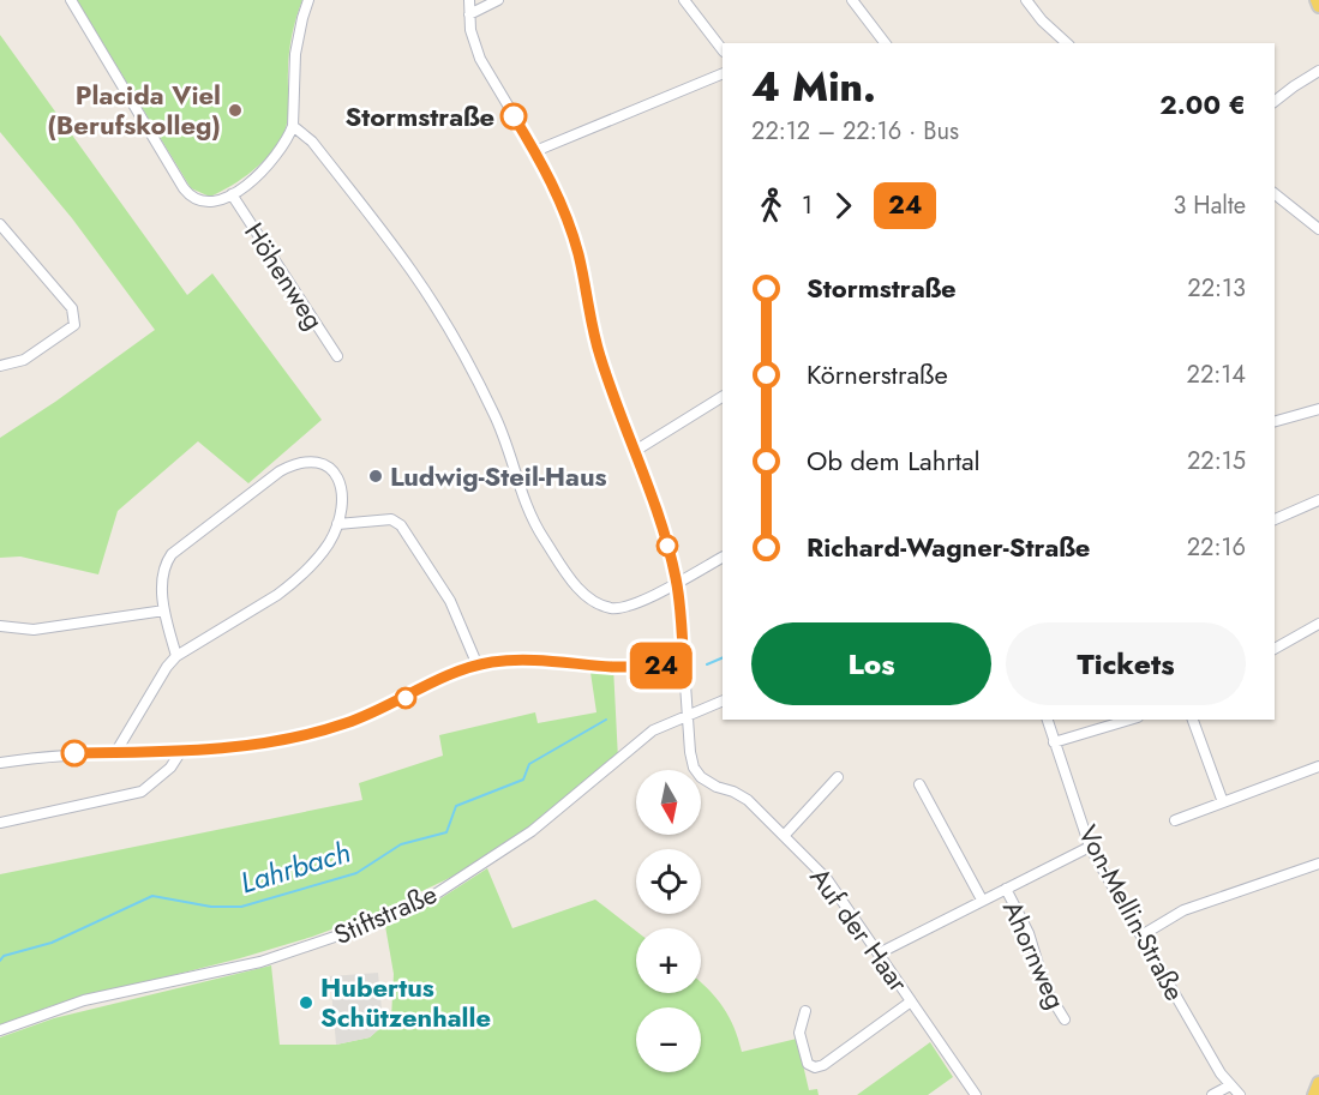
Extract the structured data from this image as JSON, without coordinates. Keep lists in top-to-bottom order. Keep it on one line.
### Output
{"streets":{"street":["Höhenweg","Von-Mellin-Straße","Stiftstraße","Auf der Haar","Ahornweg"]},"crossings":[["Stiftstraße","Auf der Haar"]],"water":["Lahrbach"],"places":["Placida Viel (Berufskolleg)","Stormstraße","Ludwig-Steil-Haus","Hubertus Schützenhalle"],"lines":["bus line 24"],"north":"bottom","page":{"on_map":"24","heading":["4 Min.","22:12 – 22:16 · Bus","2.00 €"],"legs":["1","24","3 Halte"],"list":[{"name":"Stormstraße","value":"22:13"},{"name":"Körnerstraße","value":"22:14"},{"name":"Ob dem Lahrtal","value":"22:15"},{"name":"Richard-Wagner-Straße","value":"22:16"}],"buttons":["Los","Tickets"],"map_buttons":["+","−"]}}
